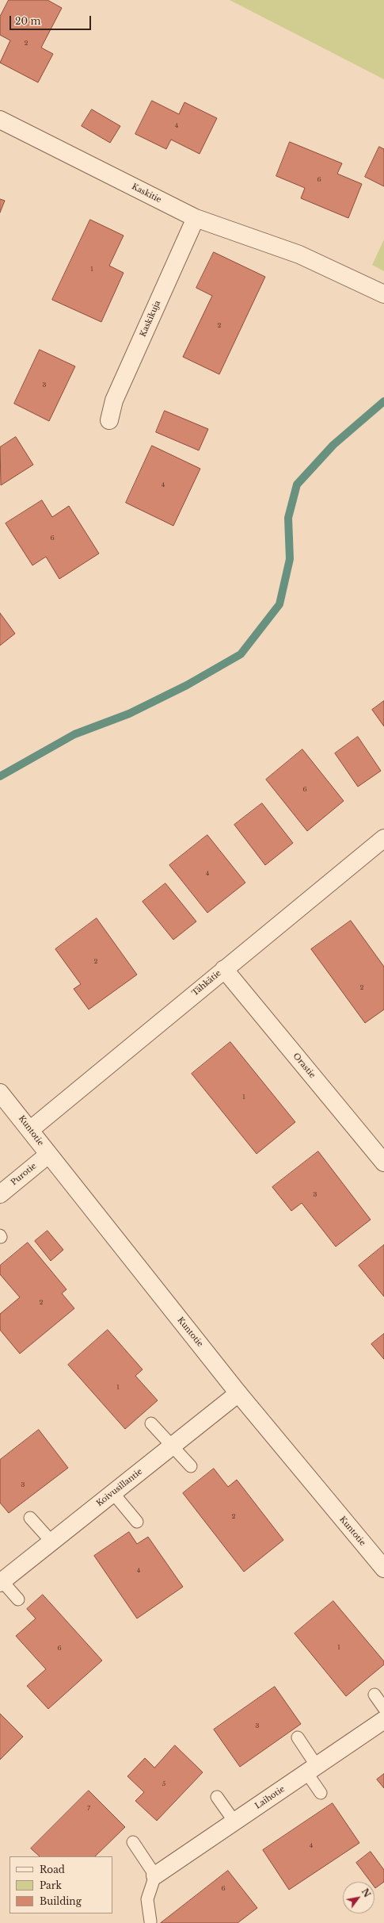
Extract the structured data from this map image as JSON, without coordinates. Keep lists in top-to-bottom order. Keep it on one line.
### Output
{"streets":{"street":["Kaskitie","Kaskikuja","Tähkätie","Orastie","Kuntotie","Purotie","Koivusillantie","Laihotie"]},"crossings":[["Kaskitie","Kaskikuja"],["Tähkätie","Orastie"],["Tähkätie","Kuntotie"],["Kuntotie","Purotie"],["Kuntotie","Koivusillantie"]],"house_numbers":["2","4","6","1","2","3","4","6","6","4","2","2","1","3","2","1","3","2","4","1","6","3","5","7","4","6"],"legend":["Road","Park","Building"],"scale_bar":"20 m","north":"top right"}
